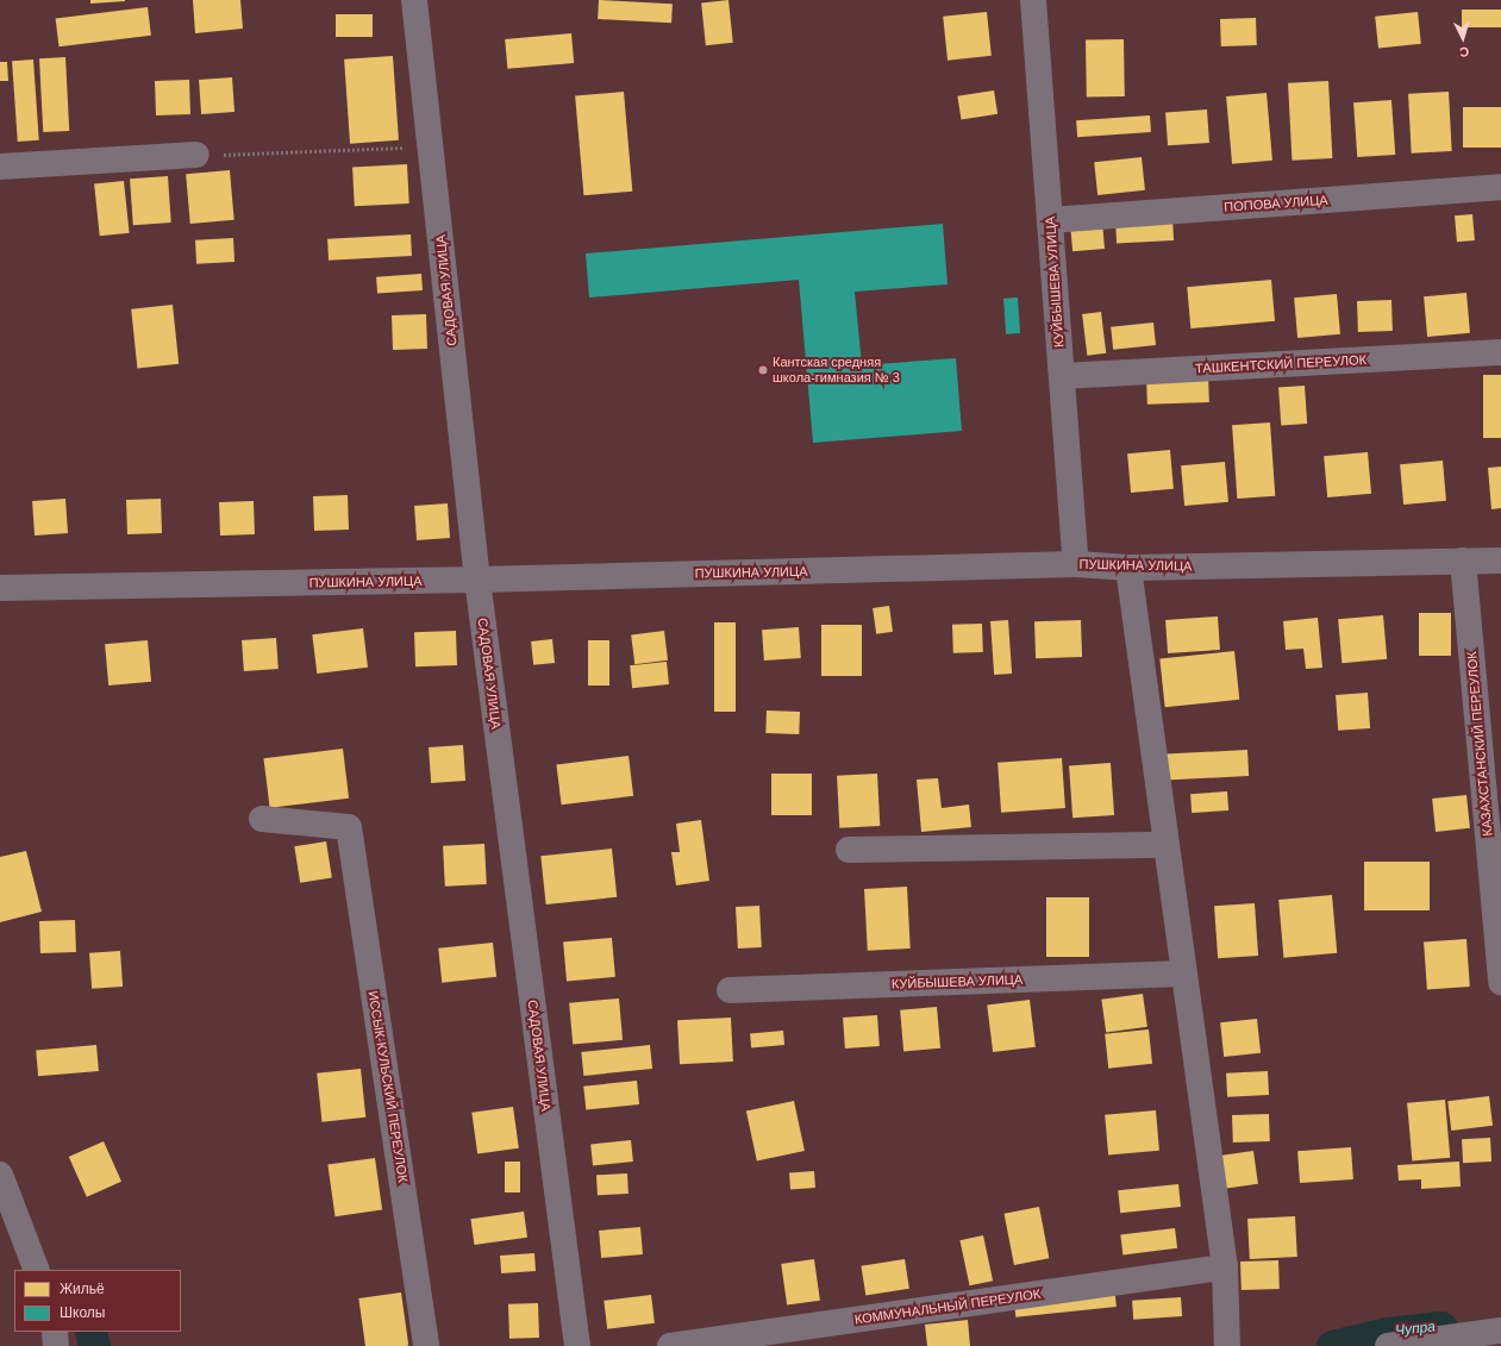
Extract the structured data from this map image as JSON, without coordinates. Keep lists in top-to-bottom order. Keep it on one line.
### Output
{"streets":{"street":["ПОПОВА УЛИЦА","КУЙБЫШЕВА УЛИЦА","САДОВАЯ УЛИЦА","ТАШКЕНТСКИЙ ПЕРЕУЛОК","ПУШКИНА УЛИЦА","КАЗАХСТАНСКИЙ ПЕРЕУЛОК","ИССЫК-КУЛЬСКИЙ ПЕРЕУЛОК","КОММУНАЛЬНЫЙ ПЕРЕУЛОК"]},"crossings":[["ПОПОВА УЛИЦА","КУЙБЫШЕВА УЛИЦА"],["КУЙБЫШЕВА УЛИЦА","ТАШКЕНТСКИЙ ПЕРЕУЛОК"],["КУЙБЫШЕВА УЛИЦА","ПУШКИНА УЛИЦА"],["САДОВАЯ УЛИЦА","ПУШКИНА УЛИЦА"],["ПУШКИНА УЛИЦА","КАЗАХСТАНСКИЙ ПЕРЕУЛОК"]],"water":["Чупра"],"places":["Кантская средняя школа-гимназия № 3"],"legend":["Жильё","Школы"],"north":"bottom"}
